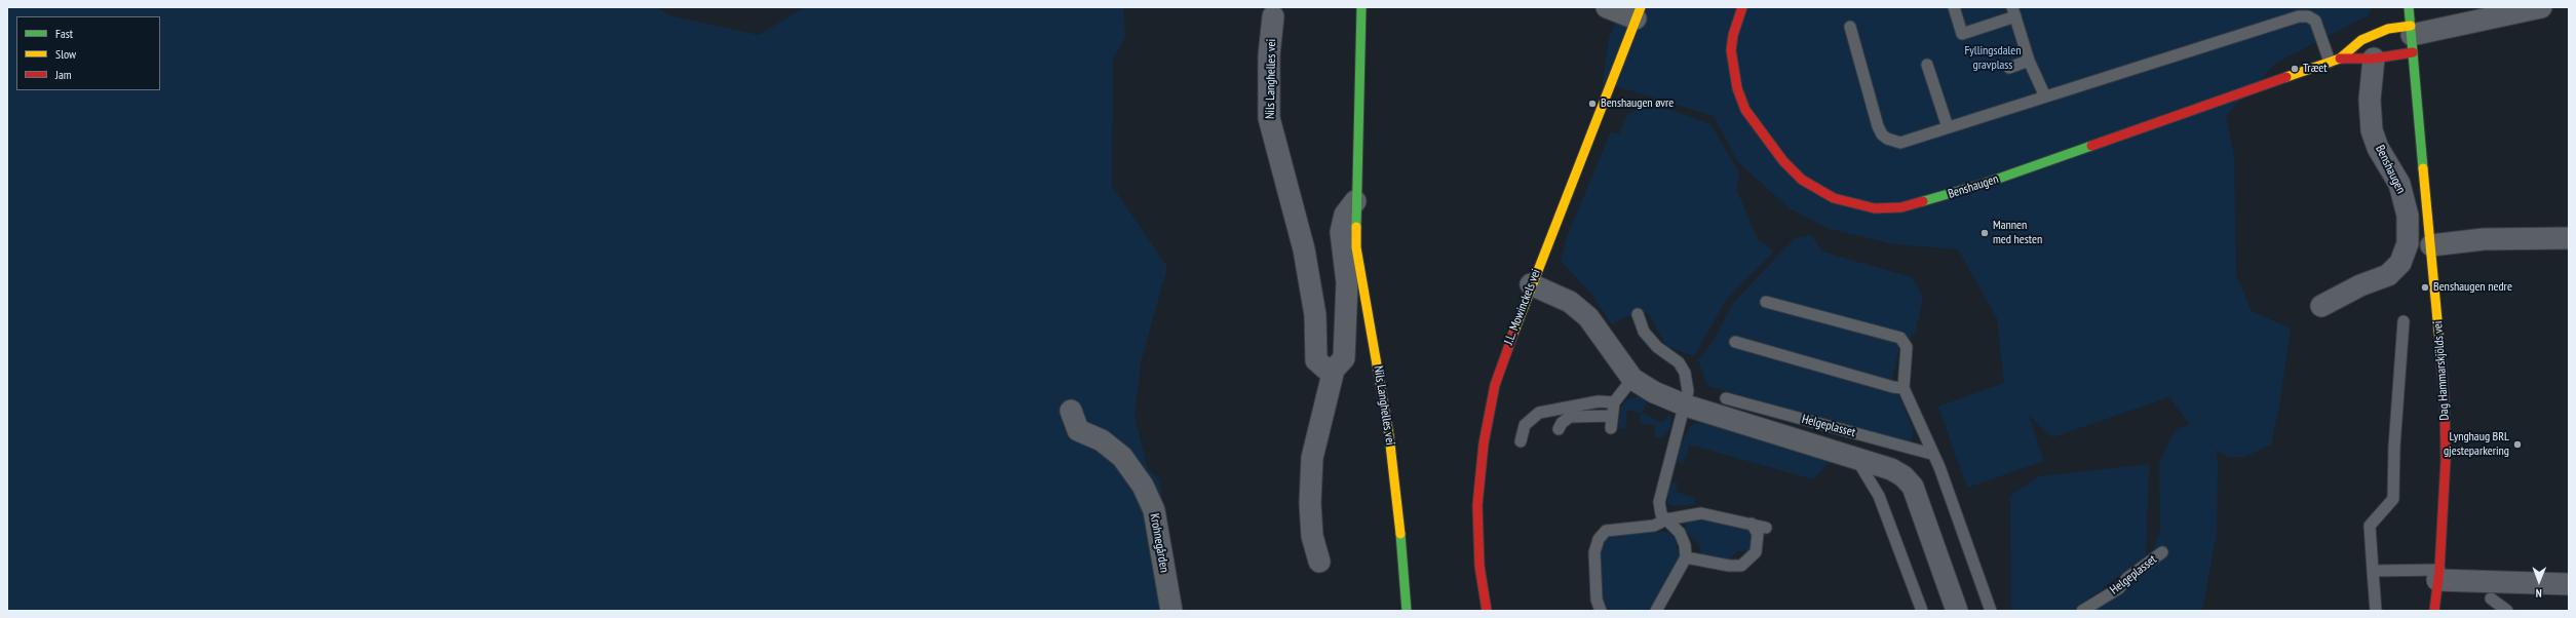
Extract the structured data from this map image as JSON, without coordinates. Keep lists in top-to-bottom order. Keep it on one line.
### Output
{"streets":{"street":["Nils Langhelles vei","Benshaugen","J.L. Mowinckels vei","Dag Hammarskjölds vei","Helgeplasset","Krohnegården"]},"crossings":[["Benshaugen","Dag Hammarskjölds vei"],["J.L. Mowinckels vei","Helgeplasset"]],"parks":["Fyllingsdalen gravplass"],"places":["Træet","Benshaugen øvre","Mannen med hesten","Benshaugen nedre","Lynghaug BRL gjesteparkering"],"legend":["Fast","Slow","Jam"],"north":"bottom"}
